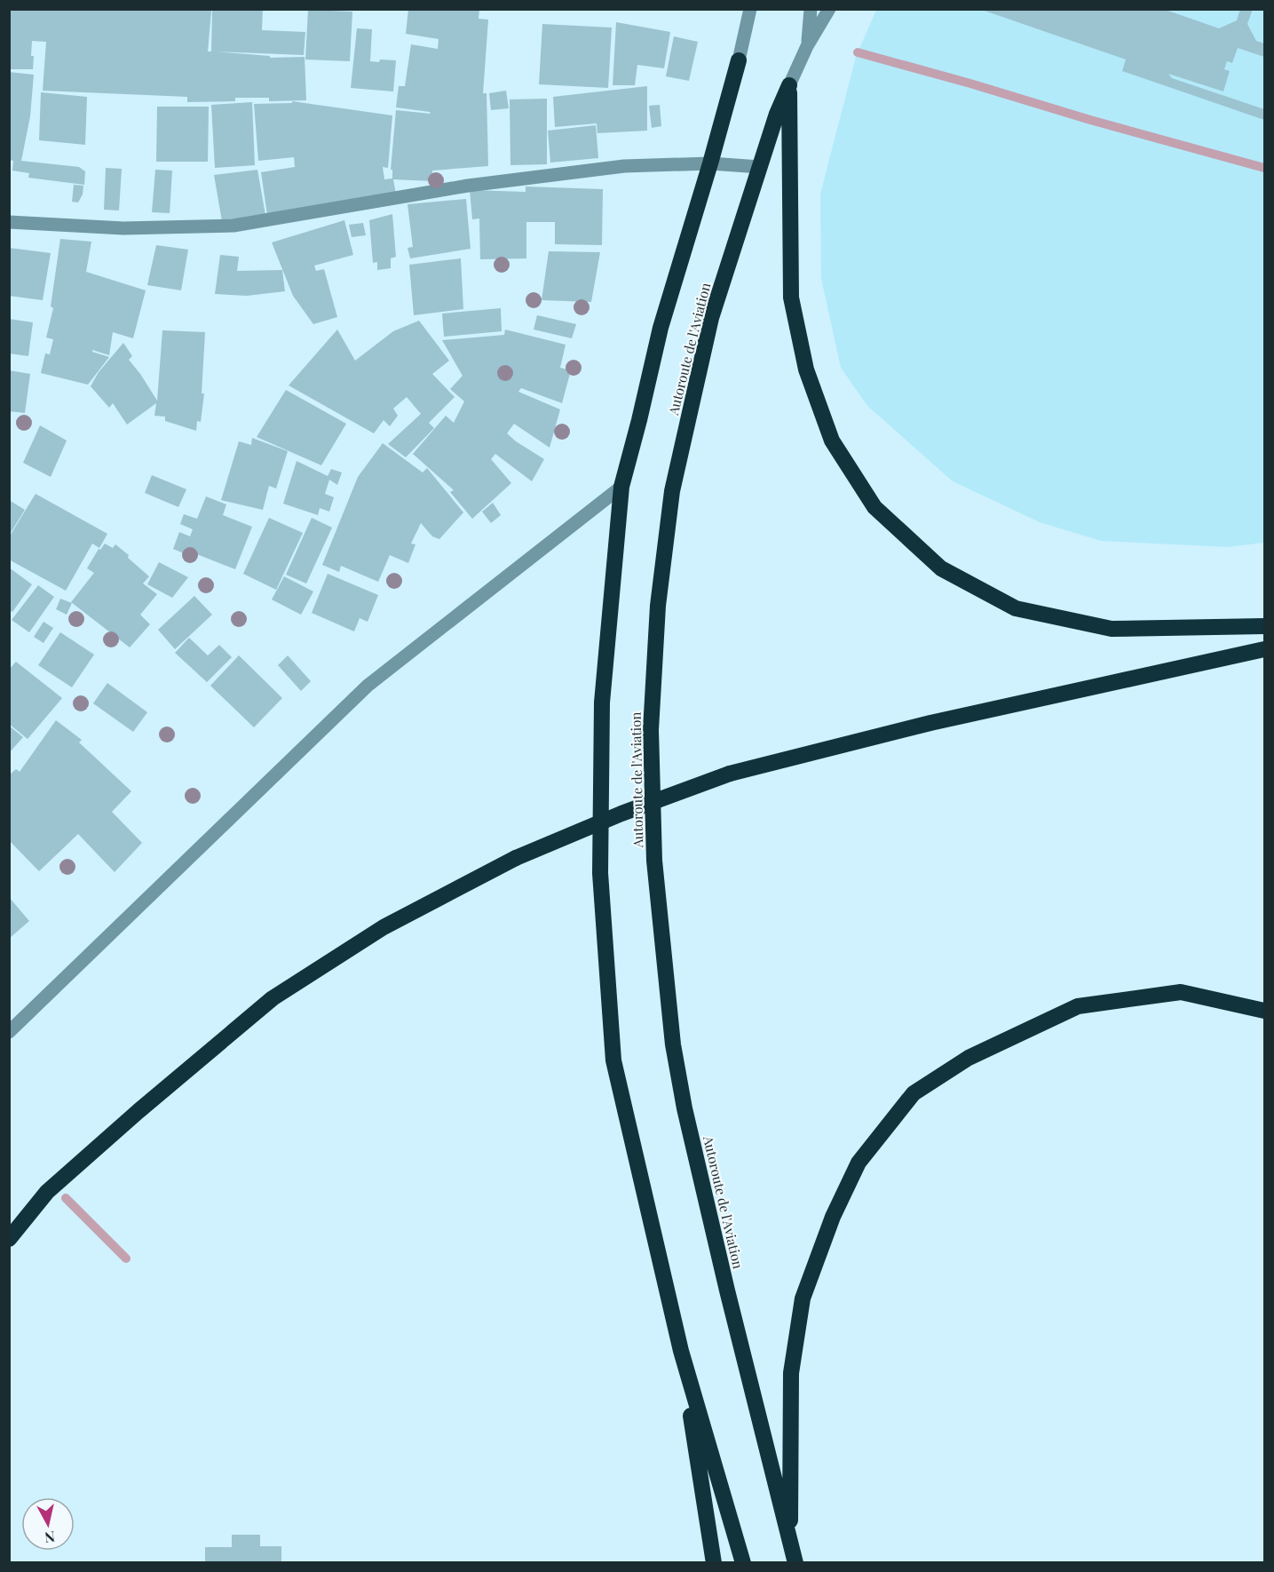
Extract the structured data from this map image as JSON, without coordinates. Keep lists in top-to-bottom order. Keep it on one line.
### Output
{"streets":{"highway":["Autoroute de l'Aviation"]},"north":"bottom"}
